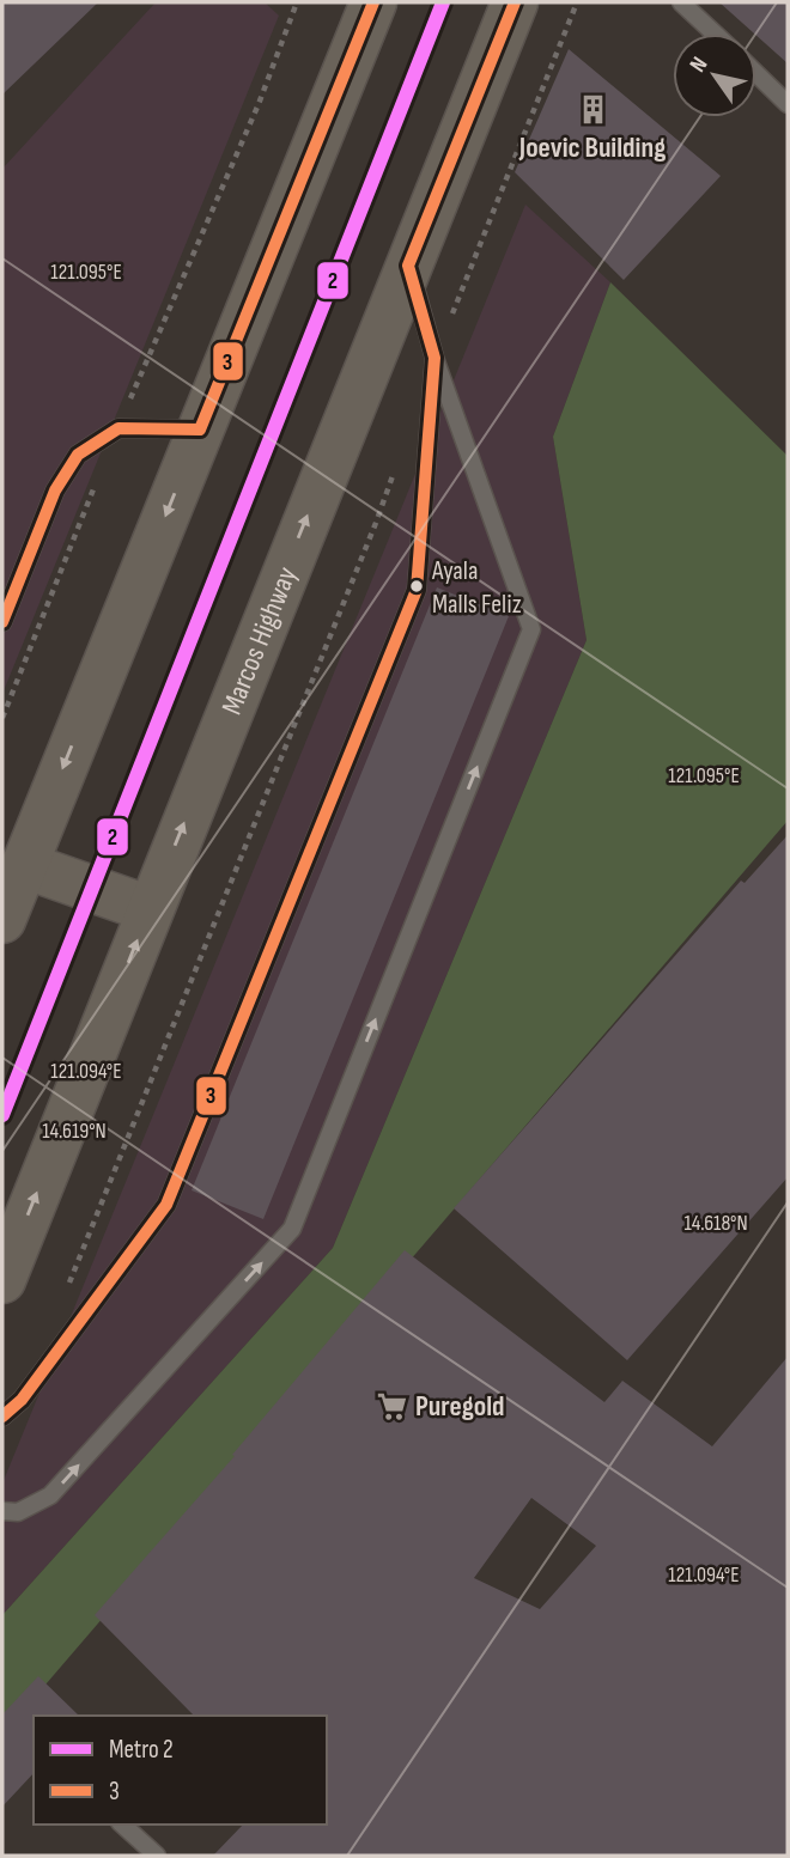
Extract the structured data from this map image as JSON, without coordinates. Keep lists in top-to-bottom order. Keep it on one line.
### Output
{"streets":{"main road":["Marcos Highway"]},"places":{"building":["Joevic Building"],"other":["Ayala Malls Feliz"],"supermarket":["Puregold"]},"lines":["metro line 2","transit line 3"],"legend":["Metro 2","3"],"north":"top left","coordinates":["121.095°E","121.094°E","14.619°N","14.618°N"]}
